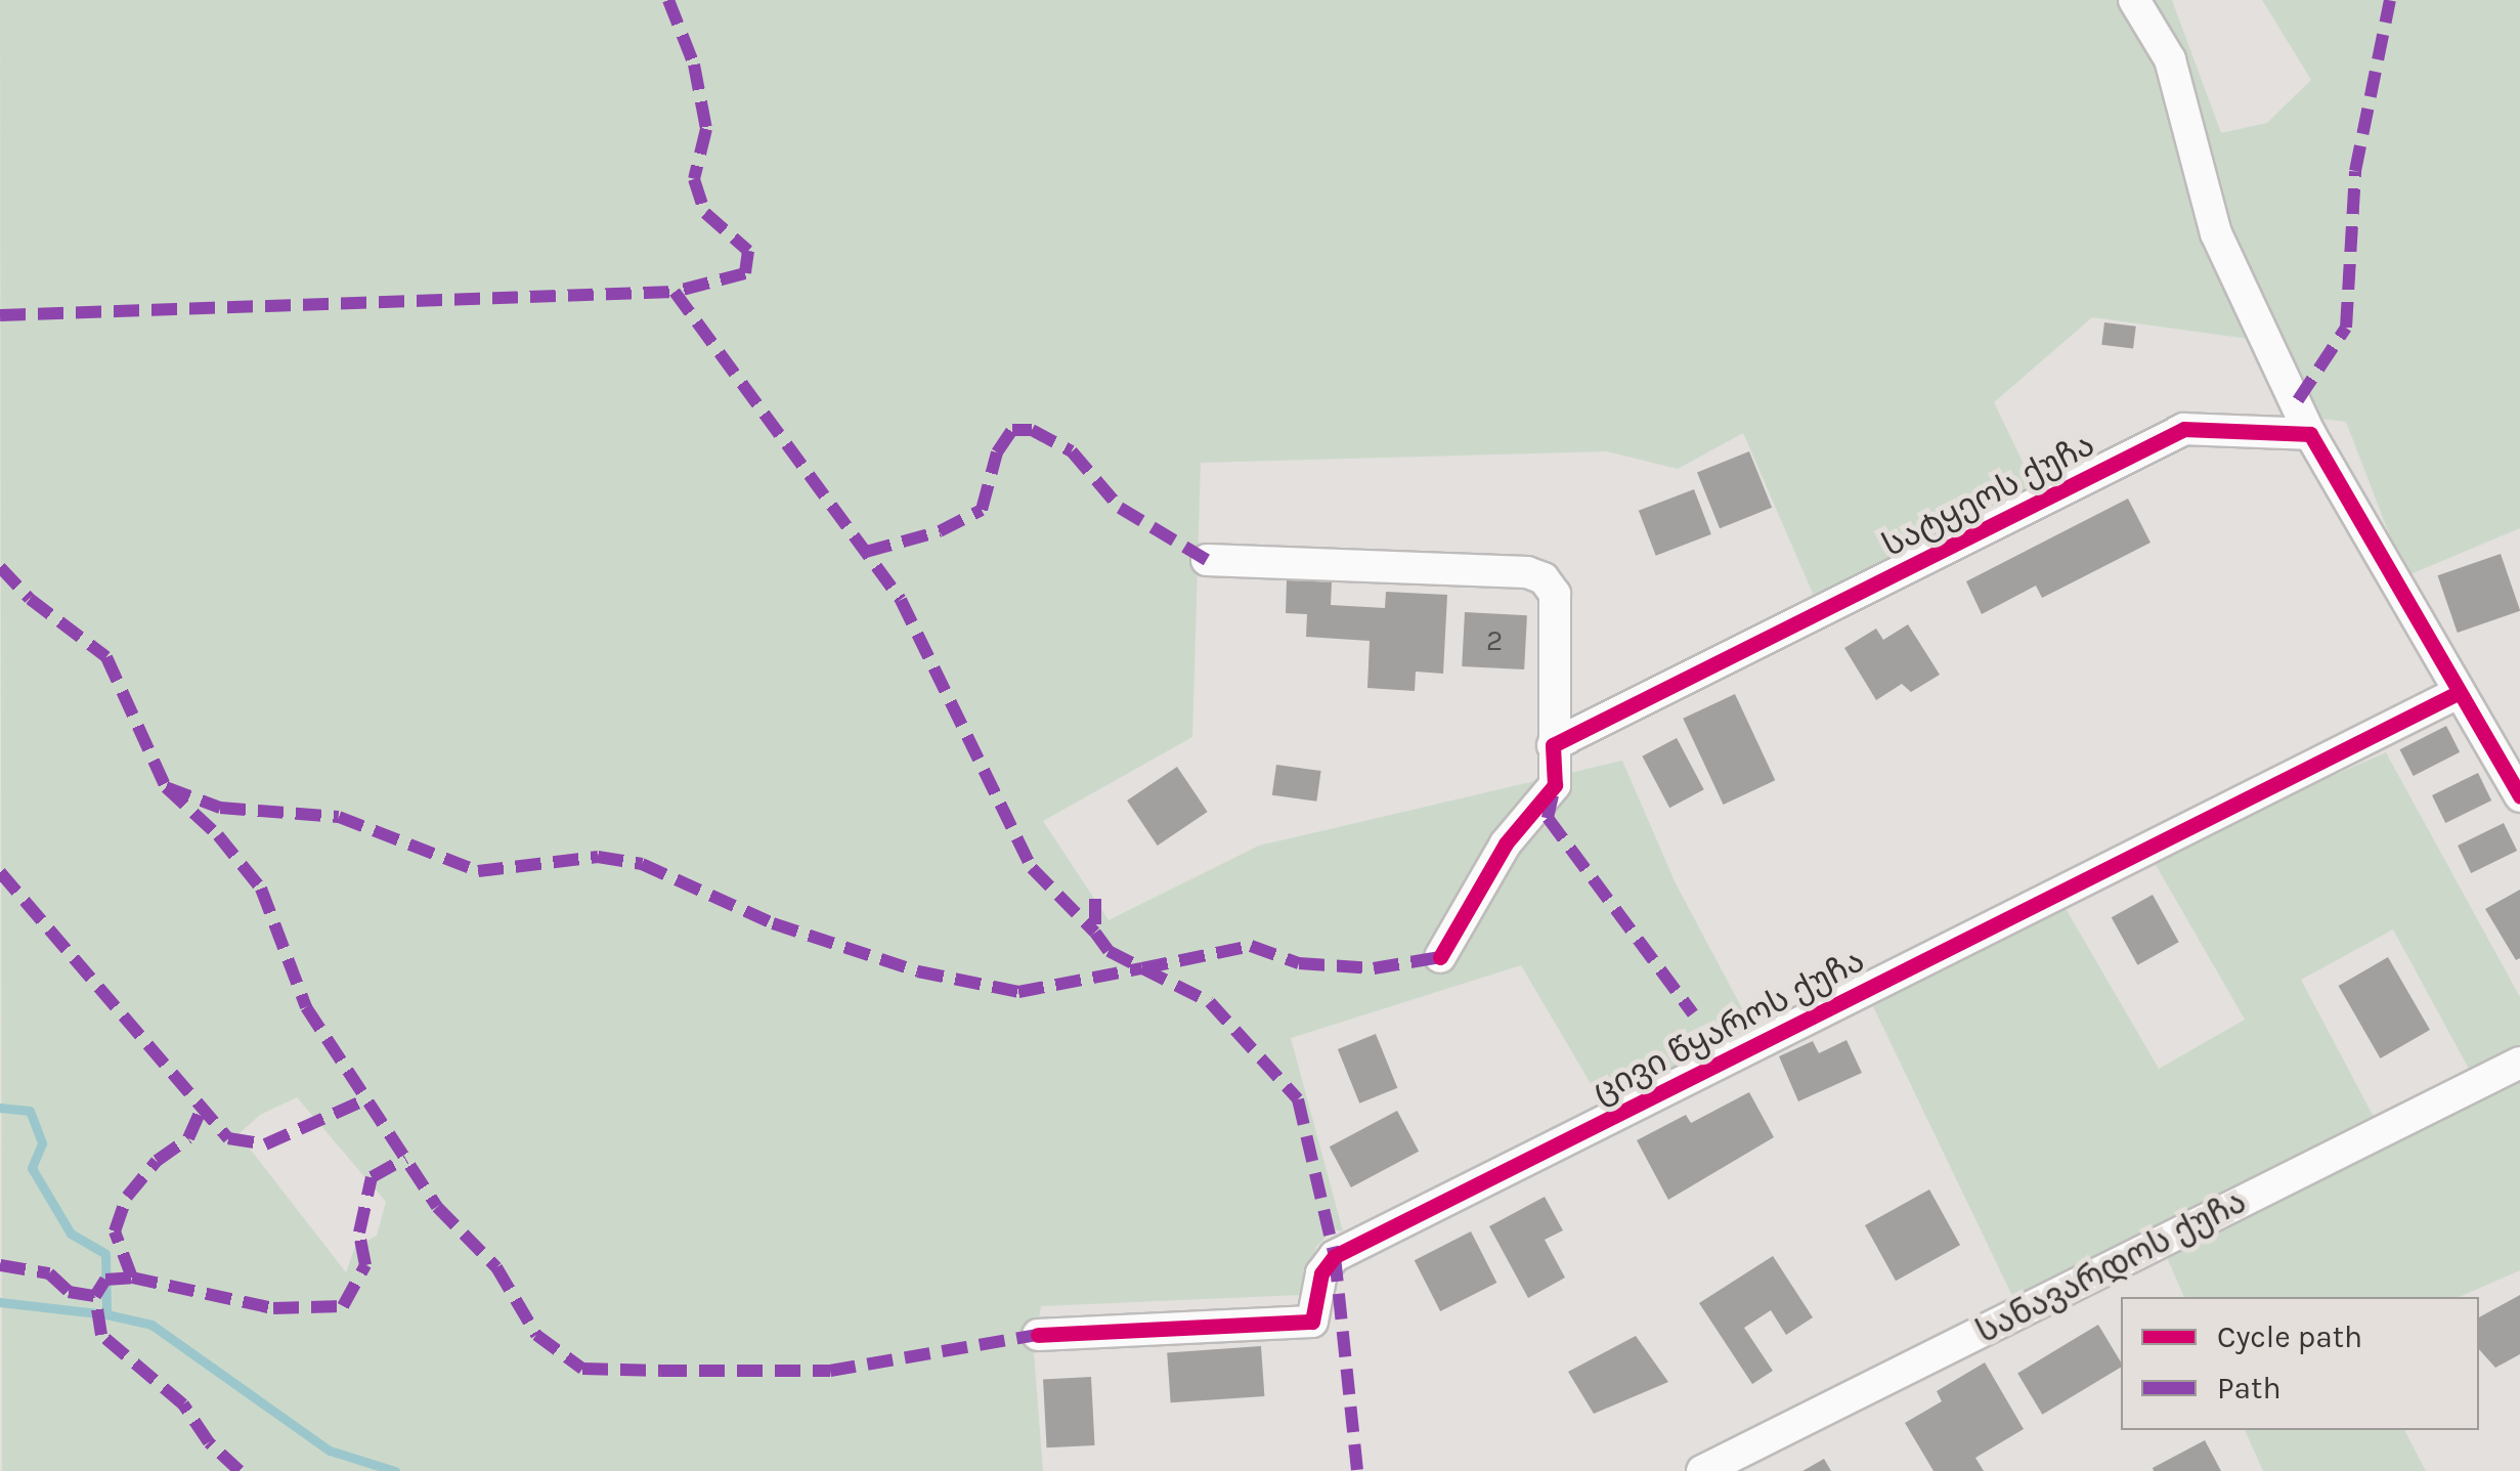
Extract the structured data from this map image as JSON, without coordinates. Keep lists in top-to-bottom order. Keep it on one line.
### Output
{"streets":{"street":["სატყეოს ქუჩა","ცივი წყაროს ქუჩა","სანავარდოს ქუჩა"]},"house_numbers":["2"],"legend":["Cycle path","Path"]}
